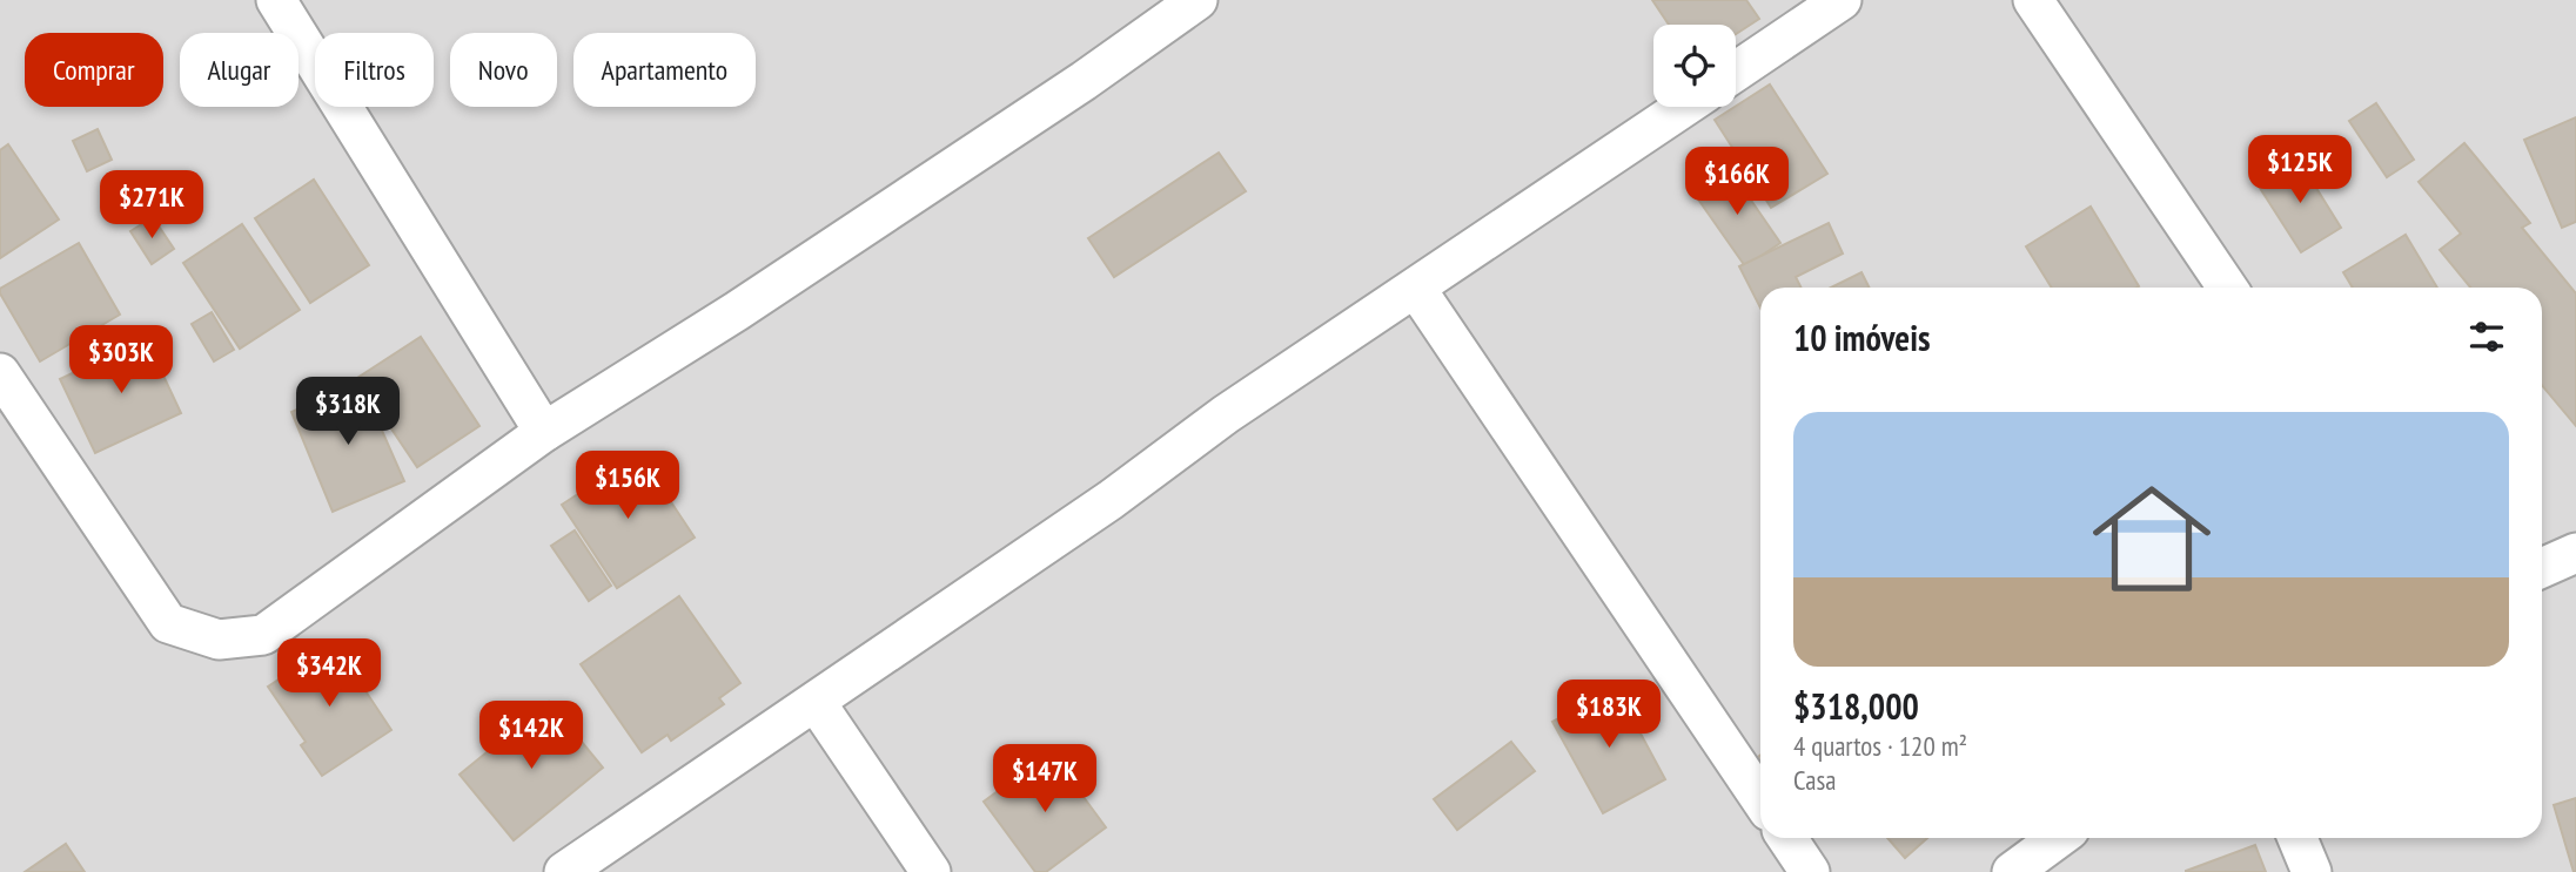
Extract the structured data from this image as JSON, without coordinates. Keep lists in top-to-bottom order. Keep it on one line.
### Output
{"page":{"chip":["Comprar","Alugar","Filtros","Novo","Apartamento"],"price":["$125K","$166K","$271K","$303K","$318K","$156K","$342K","$183K","$142K","$147K"],"heading":"10 imóveis","list":[{"name":"$318,000","note":"4 quartos · 120 m² · Casa"}]}}
